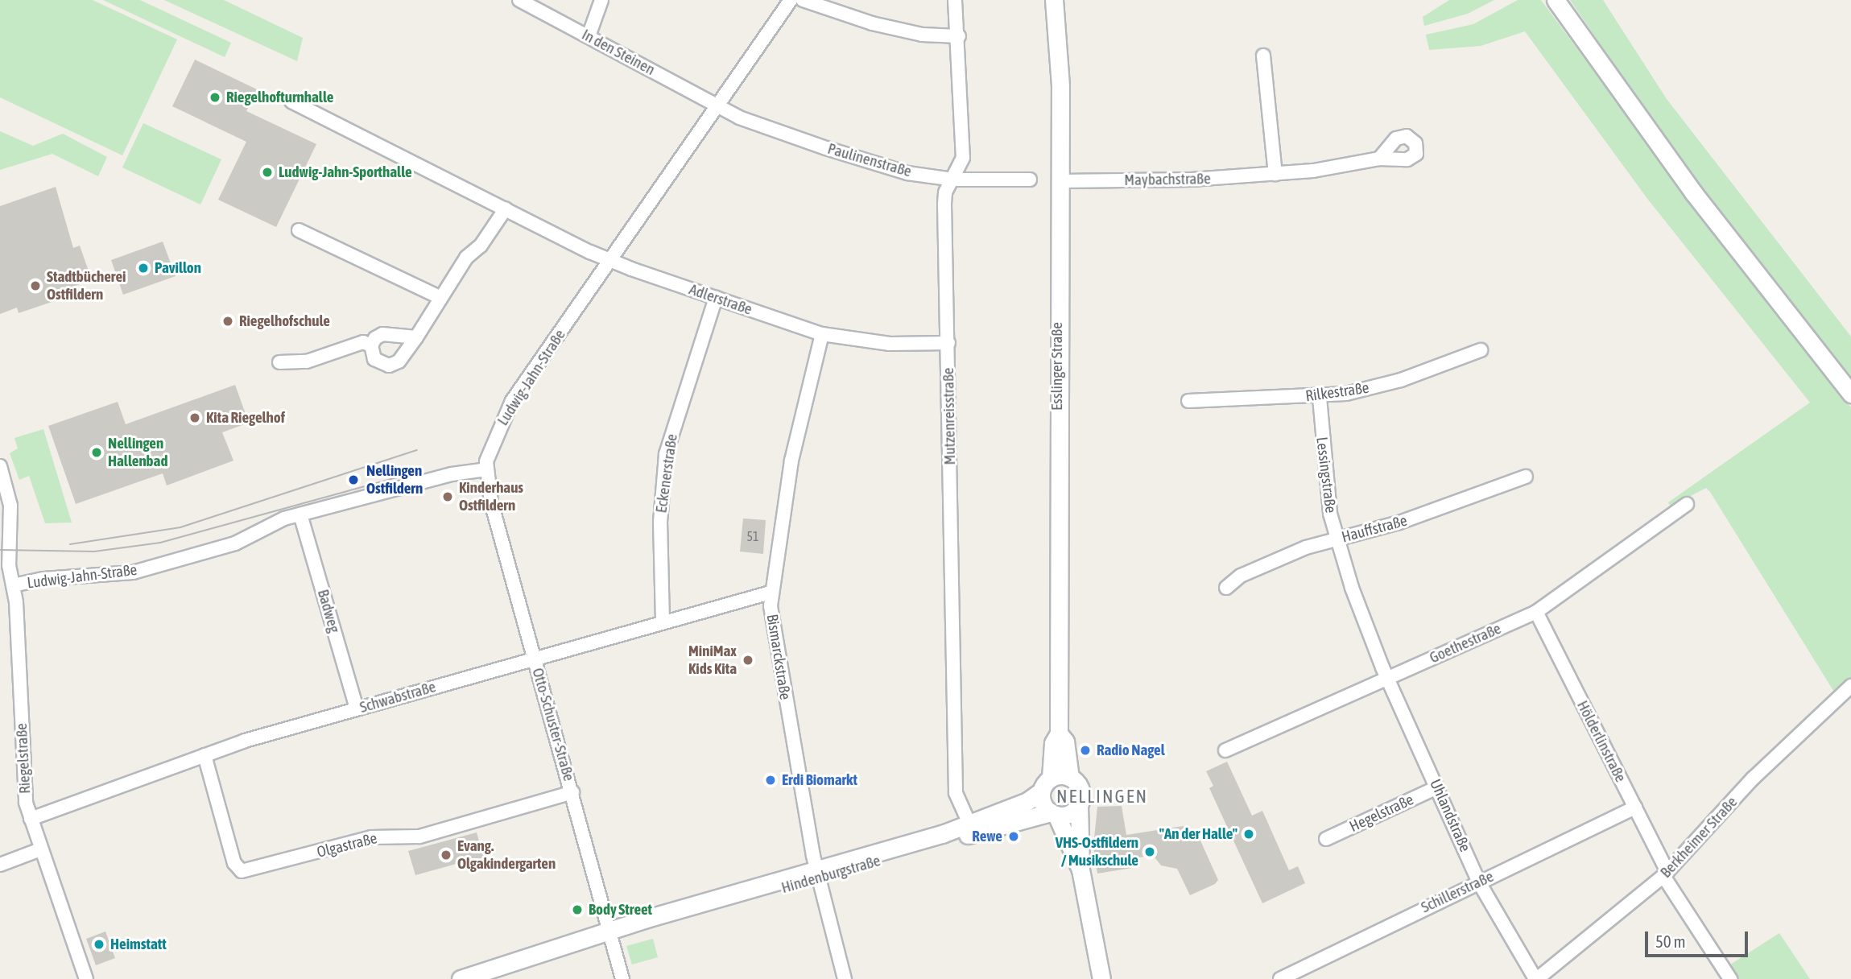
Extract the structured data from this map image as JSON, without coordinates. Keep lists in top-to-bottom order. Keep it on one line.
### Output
{"streets":{"main road":["Esslinger Straße","Hindenburgstraße"],"street":["In den Steinen","Paulinenstraße","Maybachstraße","Adlerstraße","Ludwig-Jahn-Straße","Rilkestraße","Mutzenreisstraße","Eckenerstraße","Lessingstraße","Hauffstraße","Badweg","Goethestraße","Bismarckstraße","Schwabstraße","Otto-Schuster-Straße","Hölderlinstraße","Riegelstraße","Hegelstraße","Uhlandstraße","Berkheimer Straße","Olgastraße","Schillerstraße"]},"crossings":[["In den Steinen","Paulinenstraße"],["In den Steinen","Ludwig-Jahn-Straße"],["Paulinenstraße","Ludwig-Jahn-Straße"],["Paulinenstraße","Mutzenreisstraße"],["Maybachstraße","Esslinger Straße"],["Adlerstraße","Ludwig-Jahn-Straße"],["Adlerstraße","Mutzenreisstraße"],["Adlerstraße","Eckenerstraße"],["Adlerstraße","Bismarckstraße"],["Esslinger Straße","Hindenburgstraße"],["Ludwig-Jahn-Straße","Badweg"],["Ludwig-Jahn-Straße","Otto-Schuster-Straße"],["Ludwig-Jahn-Straße","Riegelstraße"],["Rilkestraße","Lessingstraße"],["Mutzenreisstraße","Hindenburgstraße"],["Eckenerstraße","Schwabstraße"],["Lessingstraße","Hauffstraße"],["Lessingstraße","Goethestraße"],["Lessingstraße","Uhlandstraße"],["Badweg","Schwabstraße"],["Goethestraße","Hölderlinstraße"],["Goethestraße","Uhlandstraße"],["Bismarckstraße","Schwabstraße"],["Bismarckstraße","Hindenburgstraße"],["Schwabstraße","Otto-Schuster-Straße"],["Schwabstraße","Riegelstraße"],["Schwabstraße","Olgastraße"],["Otto-Schuster-Straße","Olgastraße"],["Otto-Schuster-Straße","Hindenburgstraße"],["Hölderlinstraße","Berkheimer Straße"],["Hölderlinstraße","Schillerstraße"],["Hegelstraße","Uhlandstraße"],["Uhlandstraße","Berkheimer Straße"],["Uhlandstraße","Schillerstraße"]],"districts":["NELLINGEN"],"places":["Riegelhofturnhalle","Ludwig-Jahn-Sporthalle","Pavillon","Stadtbücherei Ostfildern","Riegelhofschule","Kita Riegelhof","Nellingen Hallenbad","Nellingen Ostfildern","Kinderhaus Ostfildern","MiniMax Kids Kita","Radio Nagel","Erdi Biomarkt","\"An der Halle\"","Rewe","VHS-Ostfildern / Musikschule","Evang. Olgakindergarten","Body Street","Heimstatt"],"house_numbers":["51"],"scale_bar":"50 m"}
